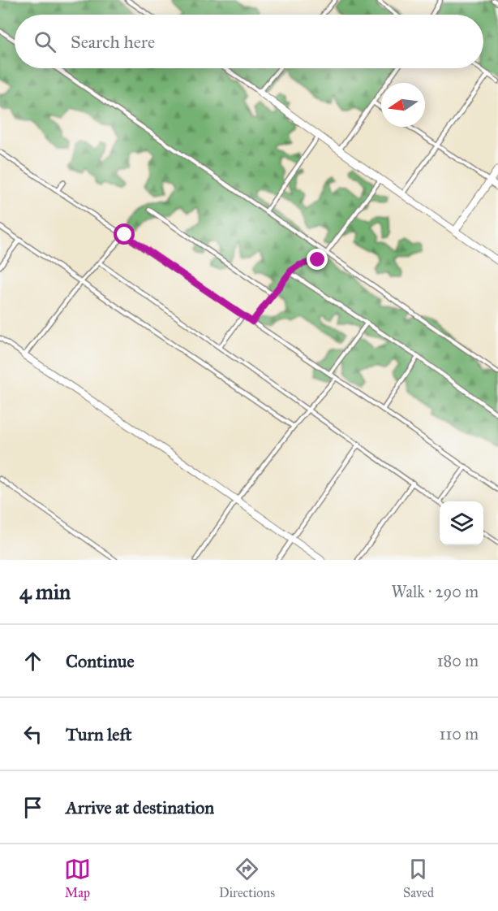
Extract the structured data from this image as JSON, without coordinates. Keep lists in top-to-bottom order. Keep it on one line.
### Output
{"north":"left","page":{"search":"Search here","heading":["4 min","Walk · 290 m"],"list":[["Continue","180 m"],["Turn left","110 m"],"Arrive at destination"],"nav":["Map","Directions","Saved"]}}
